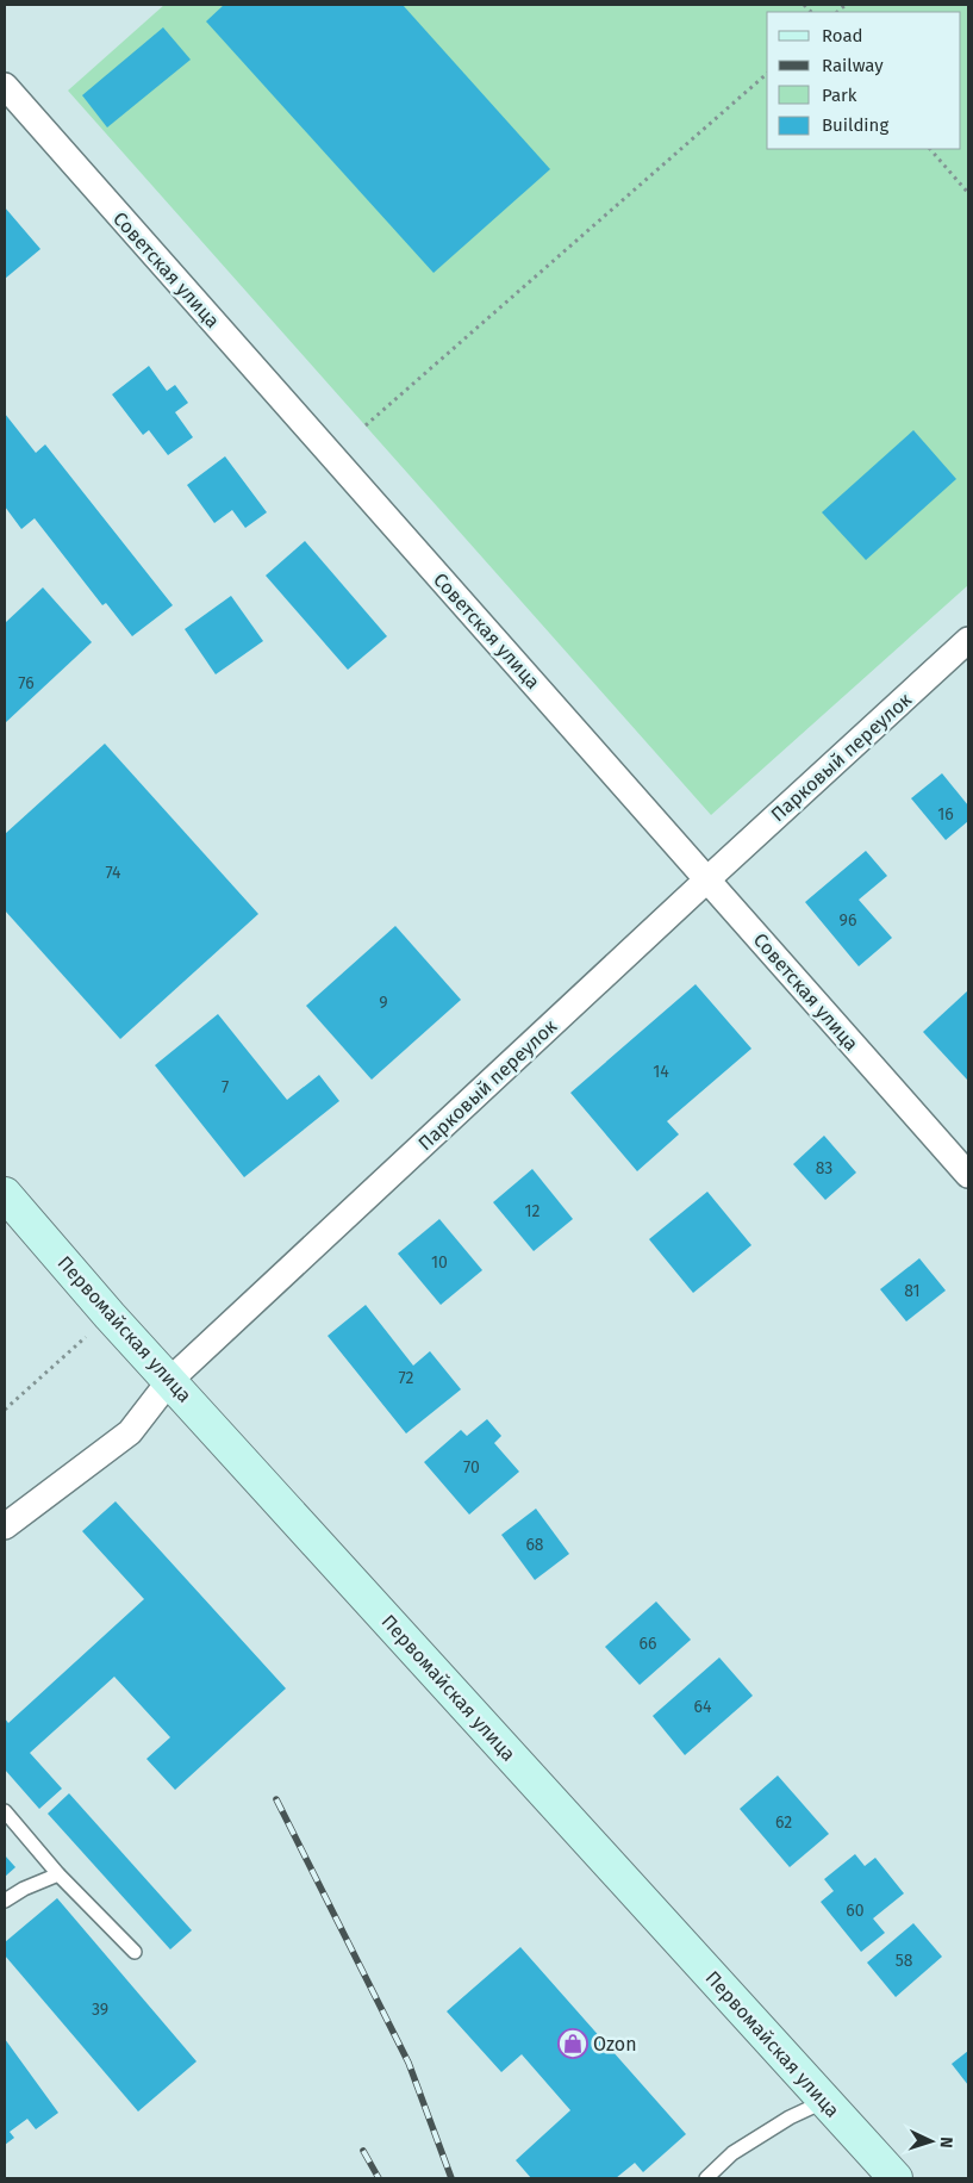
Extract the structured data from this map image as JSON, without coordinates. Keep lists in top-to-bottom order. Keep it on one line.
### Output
{"streets":{"main road":["Первомайская улица"],"street":["Советская улица","Парковый переулок"]},"crossings":[["Советская улица","Парковый переулок"],["Парковый переулок","Первомайская улица"]],"places":{"shop":["Ozon"]},"house_numbers":["76","16","74","96","9","14","7","83","12","10","81","72","70","68","66","64","62","60","58","39"],"legend":["Road","Railway","Park","Building"],"north":"right"}
